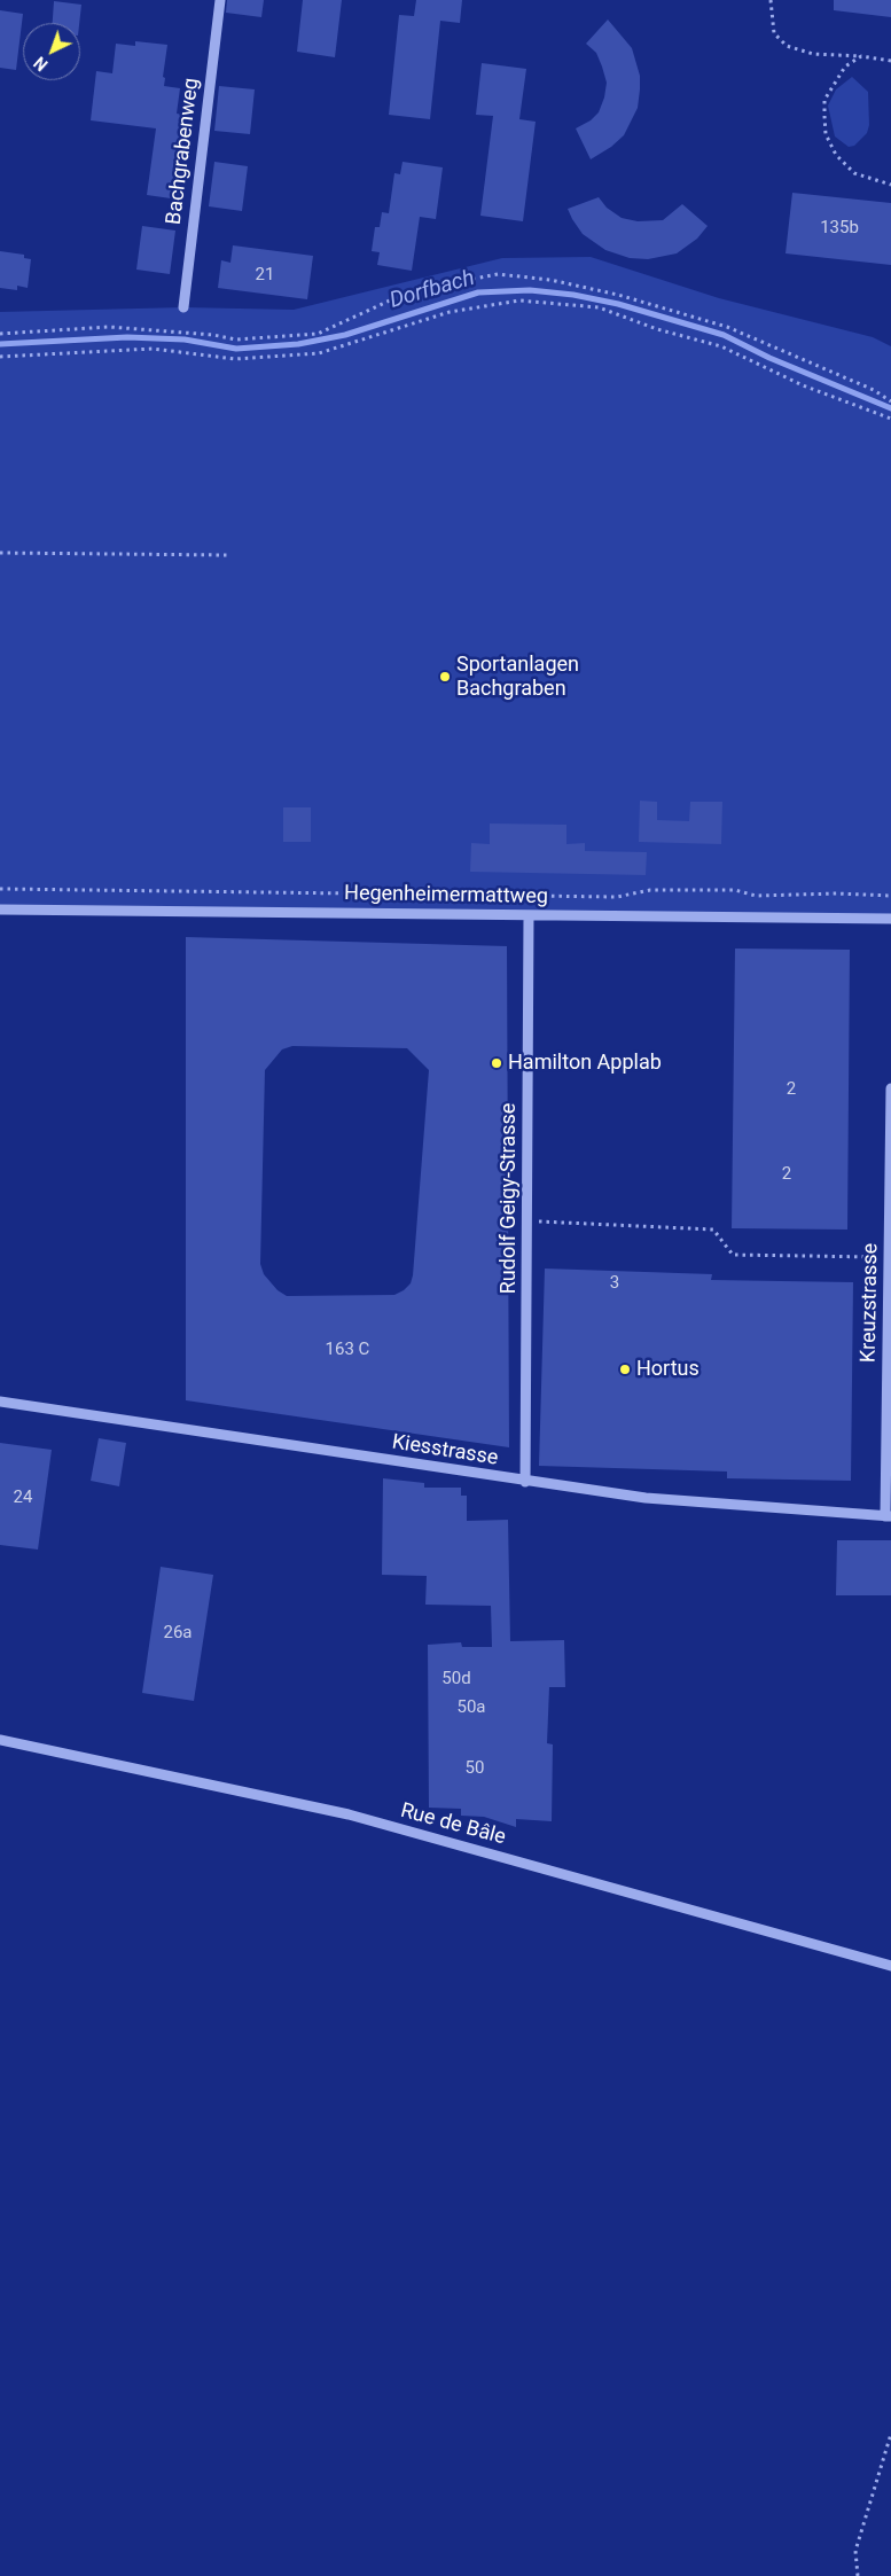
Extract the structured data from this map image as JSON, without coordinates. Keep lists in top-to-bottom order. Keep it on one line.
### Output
{"streets":{"street":["Bachgrabenweg","Hegenheimermattweg","Rudolf Geigy-Strasse","Kreuzstrasse","Kiesstrasse","Rue de Bâle"]},"crossings":[["Hegenheimermattweg","Rudolf Geigy-Strasse"],["Rudolf Geigy-Strasse","Kiesstrasse"],["Kreuzstrasse","Kiesstrasse"]],"water":["Dorfbach"],"places":["Sportanlagen Bachgraben","Hamilton Applab","Hortus"],"house_numbers":["135b","21","2","2","3","163 C","24","26a","50d","50a","50"],"north":"bottom left"}
